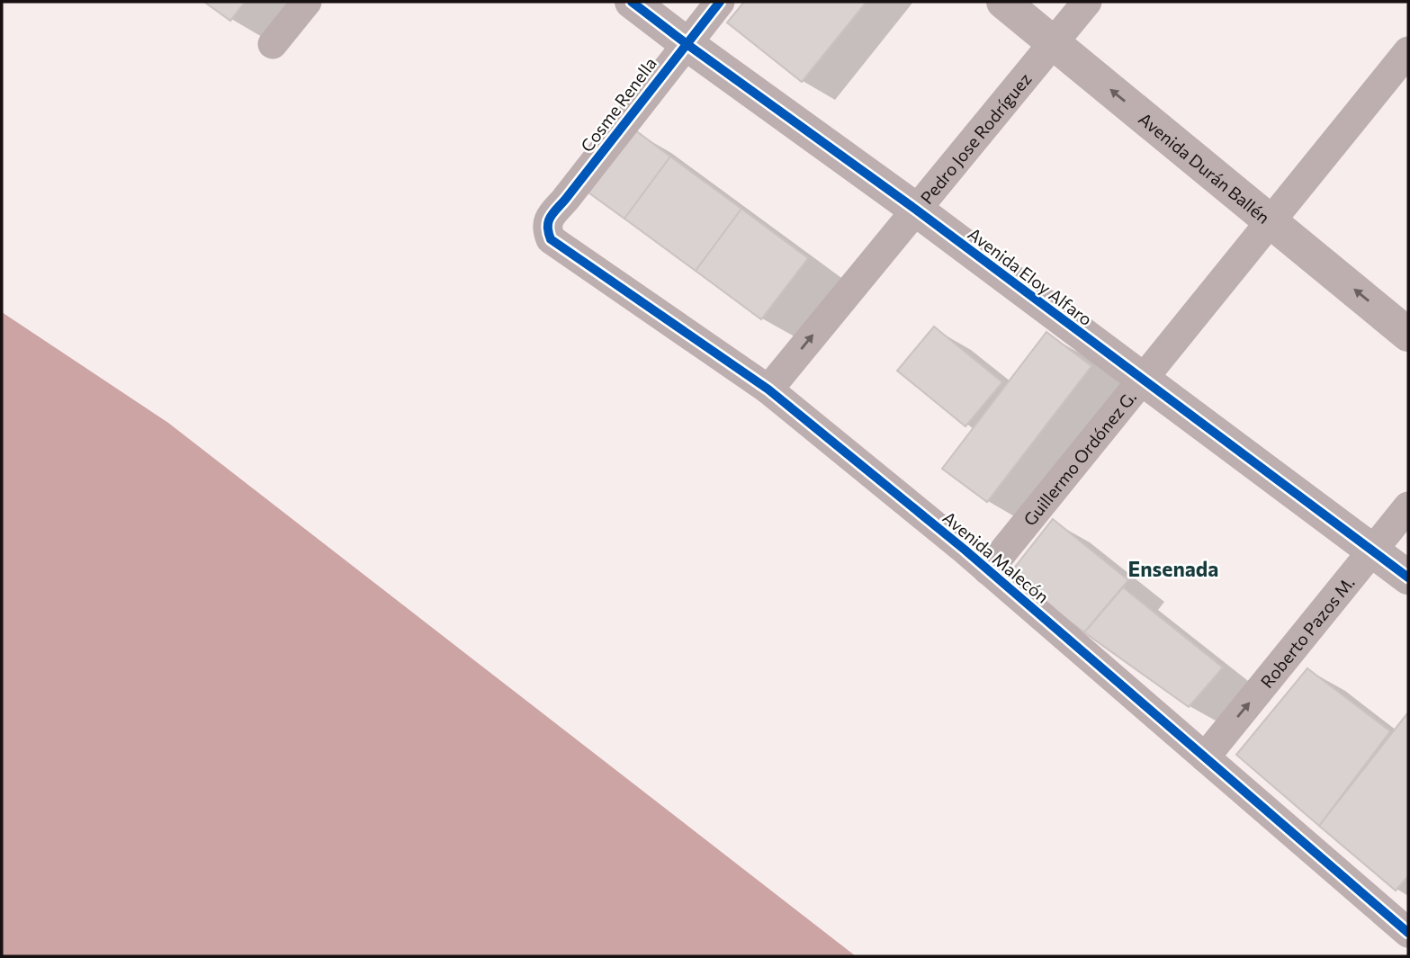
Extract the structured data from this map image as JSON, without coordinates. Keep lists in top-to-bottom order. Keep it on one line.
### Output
{"streets":{"street":["Cosme Renella","Pedro Jose Rodríguez","Avenida Durán Ballén","Avenida Eloy Alfaro","Guillermo Ordónez G.","Avenida Malecón","Roberto Pazos M."]},"crossings":[["Cosme Renella","Avenida Eloy Alfaro"],["Cosme Renella","Avenida Malecón"],["Pedro Jose Rodríguez","Avenida Durán Ballén"],["Pedro Jose Rodríguez","Avenida Eloy Alfaro"],["Pedro Jose Rodríguez","Avenida Malecón"],["Avenida Durán Ballén","Guillermo Ordónez G."],["Avenida Eloy Alfaro","Guillermo Ordónez G."],["Avenida Eloy Alfaro","Roberto Pazos M."],["Guillermo Ordónez G.","Avenida Malecón"],["Avenida Malecón","Roberto Pazos M."]],"one_way":["Pedro Jose Rodríguez","Avenida Durán Ballén","Roberto Pazos M."],"districts":["Ensenada"]}
